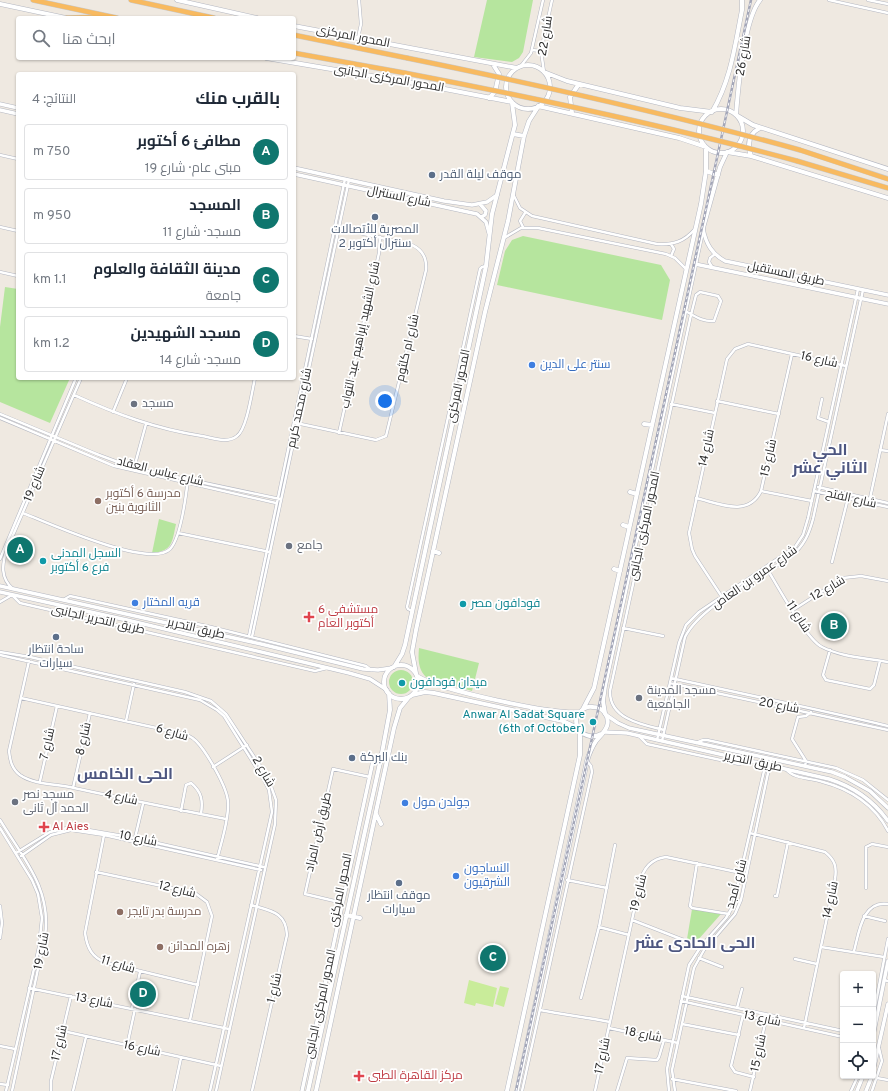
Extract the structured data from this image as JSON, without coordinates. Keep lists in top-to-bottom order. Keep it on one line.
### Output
{"streets":{"highway":["المحور المركزى"],"main road":["شارع 26","المحور المركزى الجانبى"],"street":["شارع 22","شارع السنترال","طريق المستقبل","شارع الشهيد إبراهيم عبد التواب","شارع ام كلثوم","شارع 16","شارع محمد كريم","شارع 14","شارع 15","شارع عباس العقاد","شارع 19","شارع الفتح","شارع عمرو بن العاص","شارع 12","شارع 11","طريق التحرير الجانبى","طريق التحرير","شارع 20","شارع 6","شارع 8","شارع 7","شارع 2","شارع 4","طريق أرض المزاد","شارع 10","شارع أمجد","شارع 1","شارع 13","شارع 18","شارع 17"]},"crossings":[["شارع 22","المحور المركزى"],["شارع 22","المحور المركزى الجانبى"],["المحور المركزى","المحور المركزى الجانبى"],["المحور المركزى","طريق التحرير"],["المحور المركزى الجانبى","شارع عمرو بن العاص"],["المحور المركزى الجانبى","طريق أرض المزاد"],["شارع السنترال","شارع محمد كريم"],["طريق المستقبل","شارع عمرو بن العاص"],["شارع الشهيد إبراهيم عبد التواب","شارع ام كلثوم"],["شارع ام كلثوم","شارع محمد كريم"],["شارع 16","شارع 14"],["شارع 16","شارع 15"],["شارع 16","شارع عمرو بن العاص"],["شارع 16","شارع 2"],["شارع 16","شارع 17"],["شارع محمد كريم","شارع عباس العقاد"],["شارع محمد كريم","طريق التحرير الجانبى"],["شارع 14","شارع 15"],["شارع 14","شارع عمرو بن العاص"],["شارع 14","شارع أمجد"],["شارع 14","شارع 13"],["شارع 15","شارع 13"],["شارع عباس العقاد","شارع 19"],["شارع 19","طريق التحرير"],["شارع 19","شارع 10"],["شارع 19","شارع أمجد"],["شارع 19","شارع 13"],["شارع 19","شارع 17"],["شارع الفتح","شارع عمرو بن العاص"],["شارع عمرو بن العاص","شارع 11"],["شارع عمرو بن العاص","طريق التحرير"],["شارع عمرو بن العاص","شارع 20"],["شارع 12","شارع 11"],["شارع 12","شارع 13"],["شارع 11","شارع 10"],["طريق التحرير الجانبى","طريق التحرير"],["طريق التحرير","شارع أمجد"],["شارع 6","شارع 8"],["شارع 6","شارع 7"],["شارع 6","شارع 4"],["شارع 6","شارع 10"],["شارع 8","شارع 4"],["شارع 7","شارع 4"],["شارع 2","شارع 4"],["شارع 2","شارع 10"],["شارع 2","شارع 1"],["شارع 2","شارع 13"],["شارع أمجد","شارع 13"],["شارع أمجد","شارع 18"],["شارع 13","شارع 17"],["شارع 18","شارع 17"]],"districts":["الحي الثاني عشر","الحى الخامس","الحى الحادى عشر"],"places":{"other":["موقف ليلة القدر","المصرية للأتصالات سنترال أكتوبر 2","سنتر على الدين","مسجد","مدرسة 6 أكتوبر الثانوية بنين","جامع","السجل المدنى فرع 6 أكتوبر","قريه المختار","فودافون مصر","ساحة انتظار سيارات","ميدان فودافون","مسجد المدينة الجامعية","Anwar Al Sadat Square (6th of October)","بنك البركة","مسجد نصر الحمد آل ثانى","جولدن مول","النساجون الشرقيون","موقف انتظار سيارات","مدرسة بدر تايجر","زهره المدائن"],"health":["مستشفى 6 أكتوبر العام","Al Aies","مركز القاهرة الطبى"]},"page":{"search":"ابحث هنا","heading":["بالقرب منك","النتائج: 4"],"list":[{"mark":"A","name":"مطافئ 6 أكتوبر","note":"مبنى عام · شارع 19","value":"750 m"},{"mark":"B","name":"المسجد","note":"مسجد · شارع 11","value":"950 m"},{"mark":"C","name":"مدينة الثقافة والعلوم","note":"جامعة","value":"1.1 km"},{"mark":"D","name":"مسجد الشهيدين","note":"مسجد · شارع 14","value":"1.2 km"}],"pins":["A","B","C","D"],"map_buttons":["+","−"]}}
